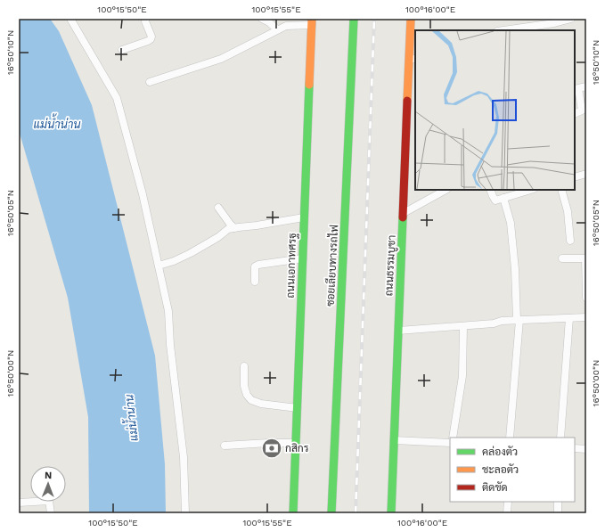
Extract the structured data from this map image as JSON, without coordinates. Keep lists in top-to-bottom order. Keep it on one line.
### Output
{"streets":{"main road":["ถนนเอกาทศรฐ","ซอยเลียบทางรถไฟ","ถนนธรรมบูชา"]},"water":["แม่น้ำน่าน"],"places":{"bank":["กสิกร"]},"legend":["คล่องตัว","ชะลอตัว","ติดขัด"],"north":"top","coordinates":["100°15'50\"E","100°15'55\"E","100°16'00\"E","16°50'10\"N","16°50'05\"N","16°50'00\"N"]}
